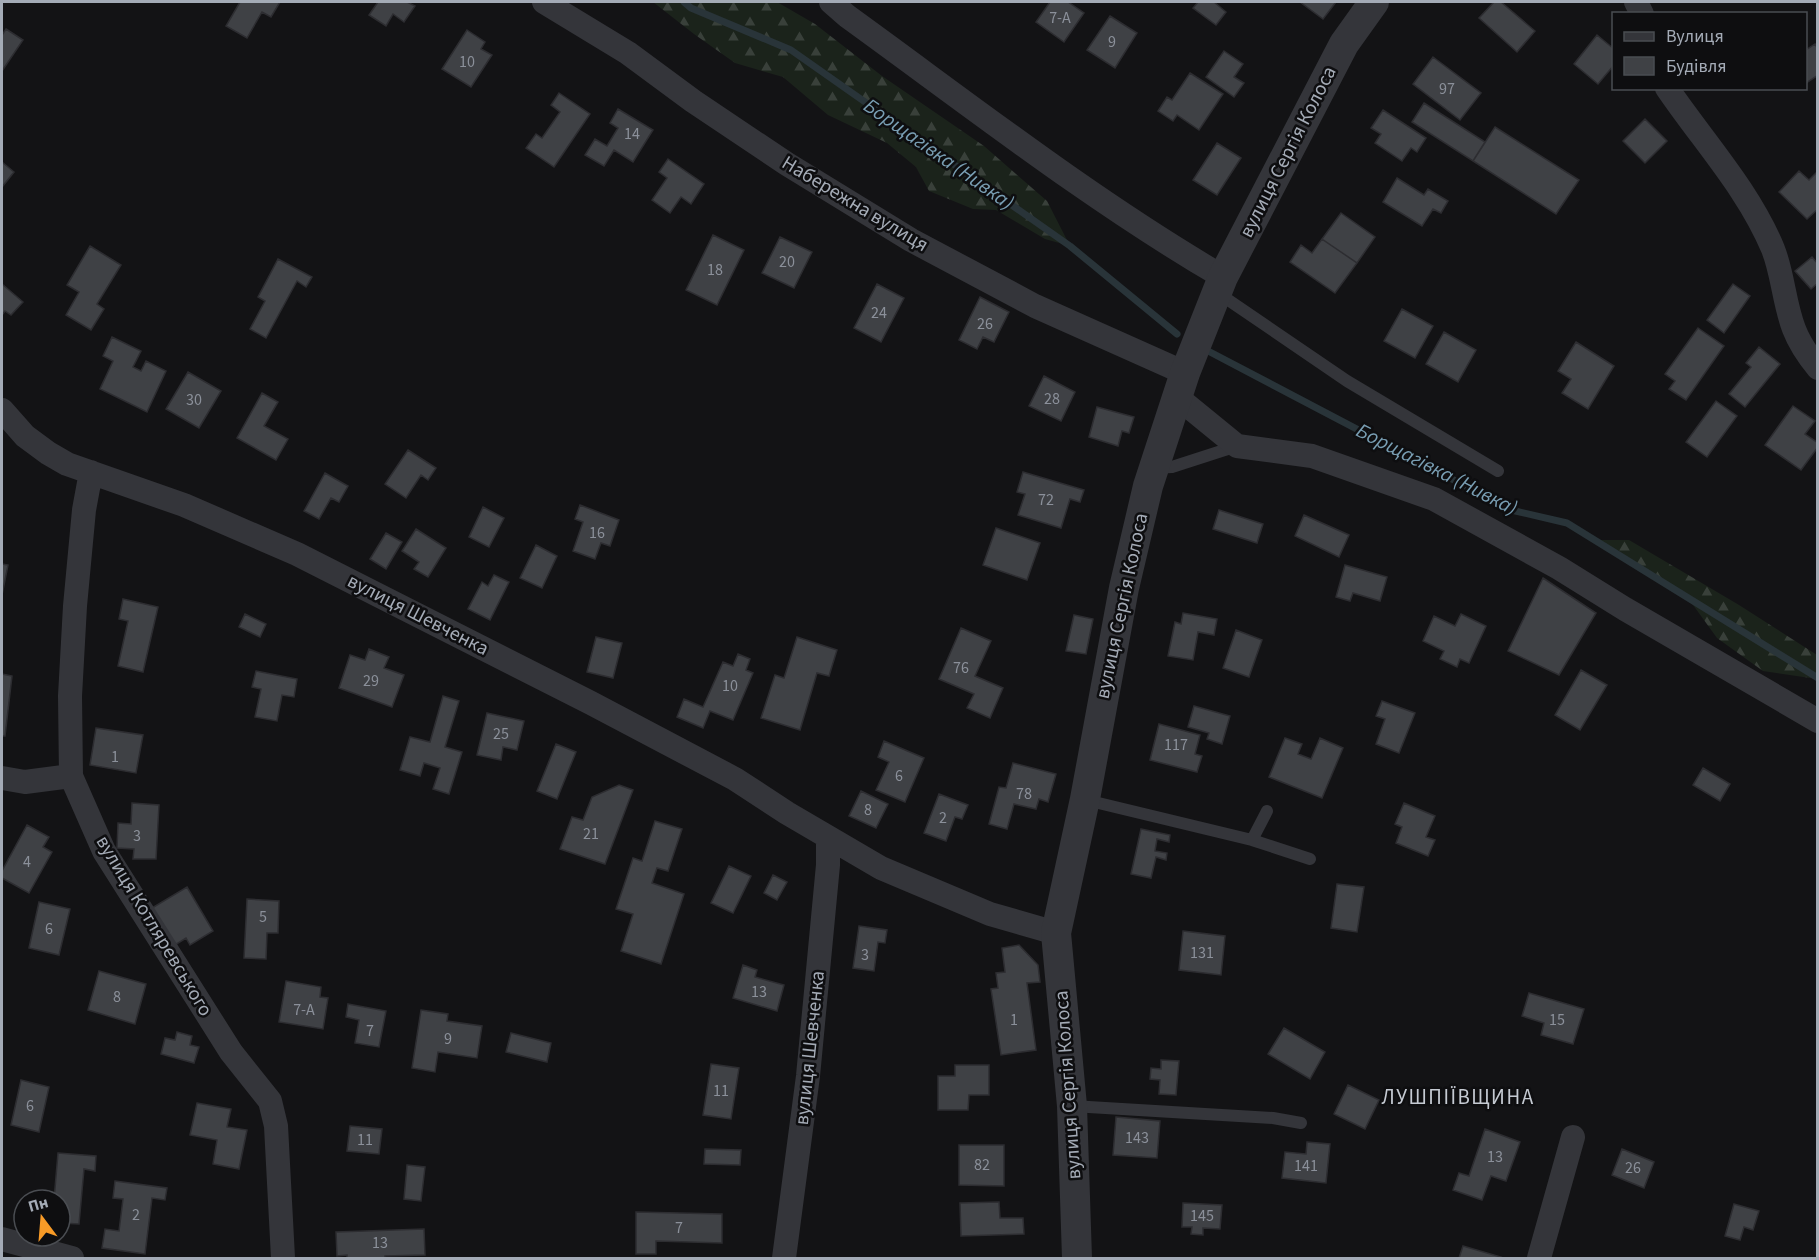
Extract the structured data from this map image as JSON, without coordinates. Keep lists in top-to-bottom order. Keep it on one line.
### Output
{"streets":{"street":["вулиця Сергія Колоса","Набережна вулиця","вулиця Шевченка","вулиця Котляревського"]},"crossings":[["вулиця Сергія Колоса","Набережна вулиця"],["вулиця Сергія Колоса","вулиця Шевченка"],["вулиця Шевченка","вулиця Котляревського"]],"districts":["ЛУШПІЇВЩИНА"],"water":["Борщагівка (Нивка)"],"house_numbers":["7-А","9","10","97","14","20","18","24","26","28","30","72","16","76","29","10","25","117","1","6","78","8","2","21","3","4","5","6","131","3","13","8","7-А","1","15","7","9","11","6","143","11","13","82","141","26","2","145","7","13"],"legend":["Вулиця","Будівля"],"north":"top"}
